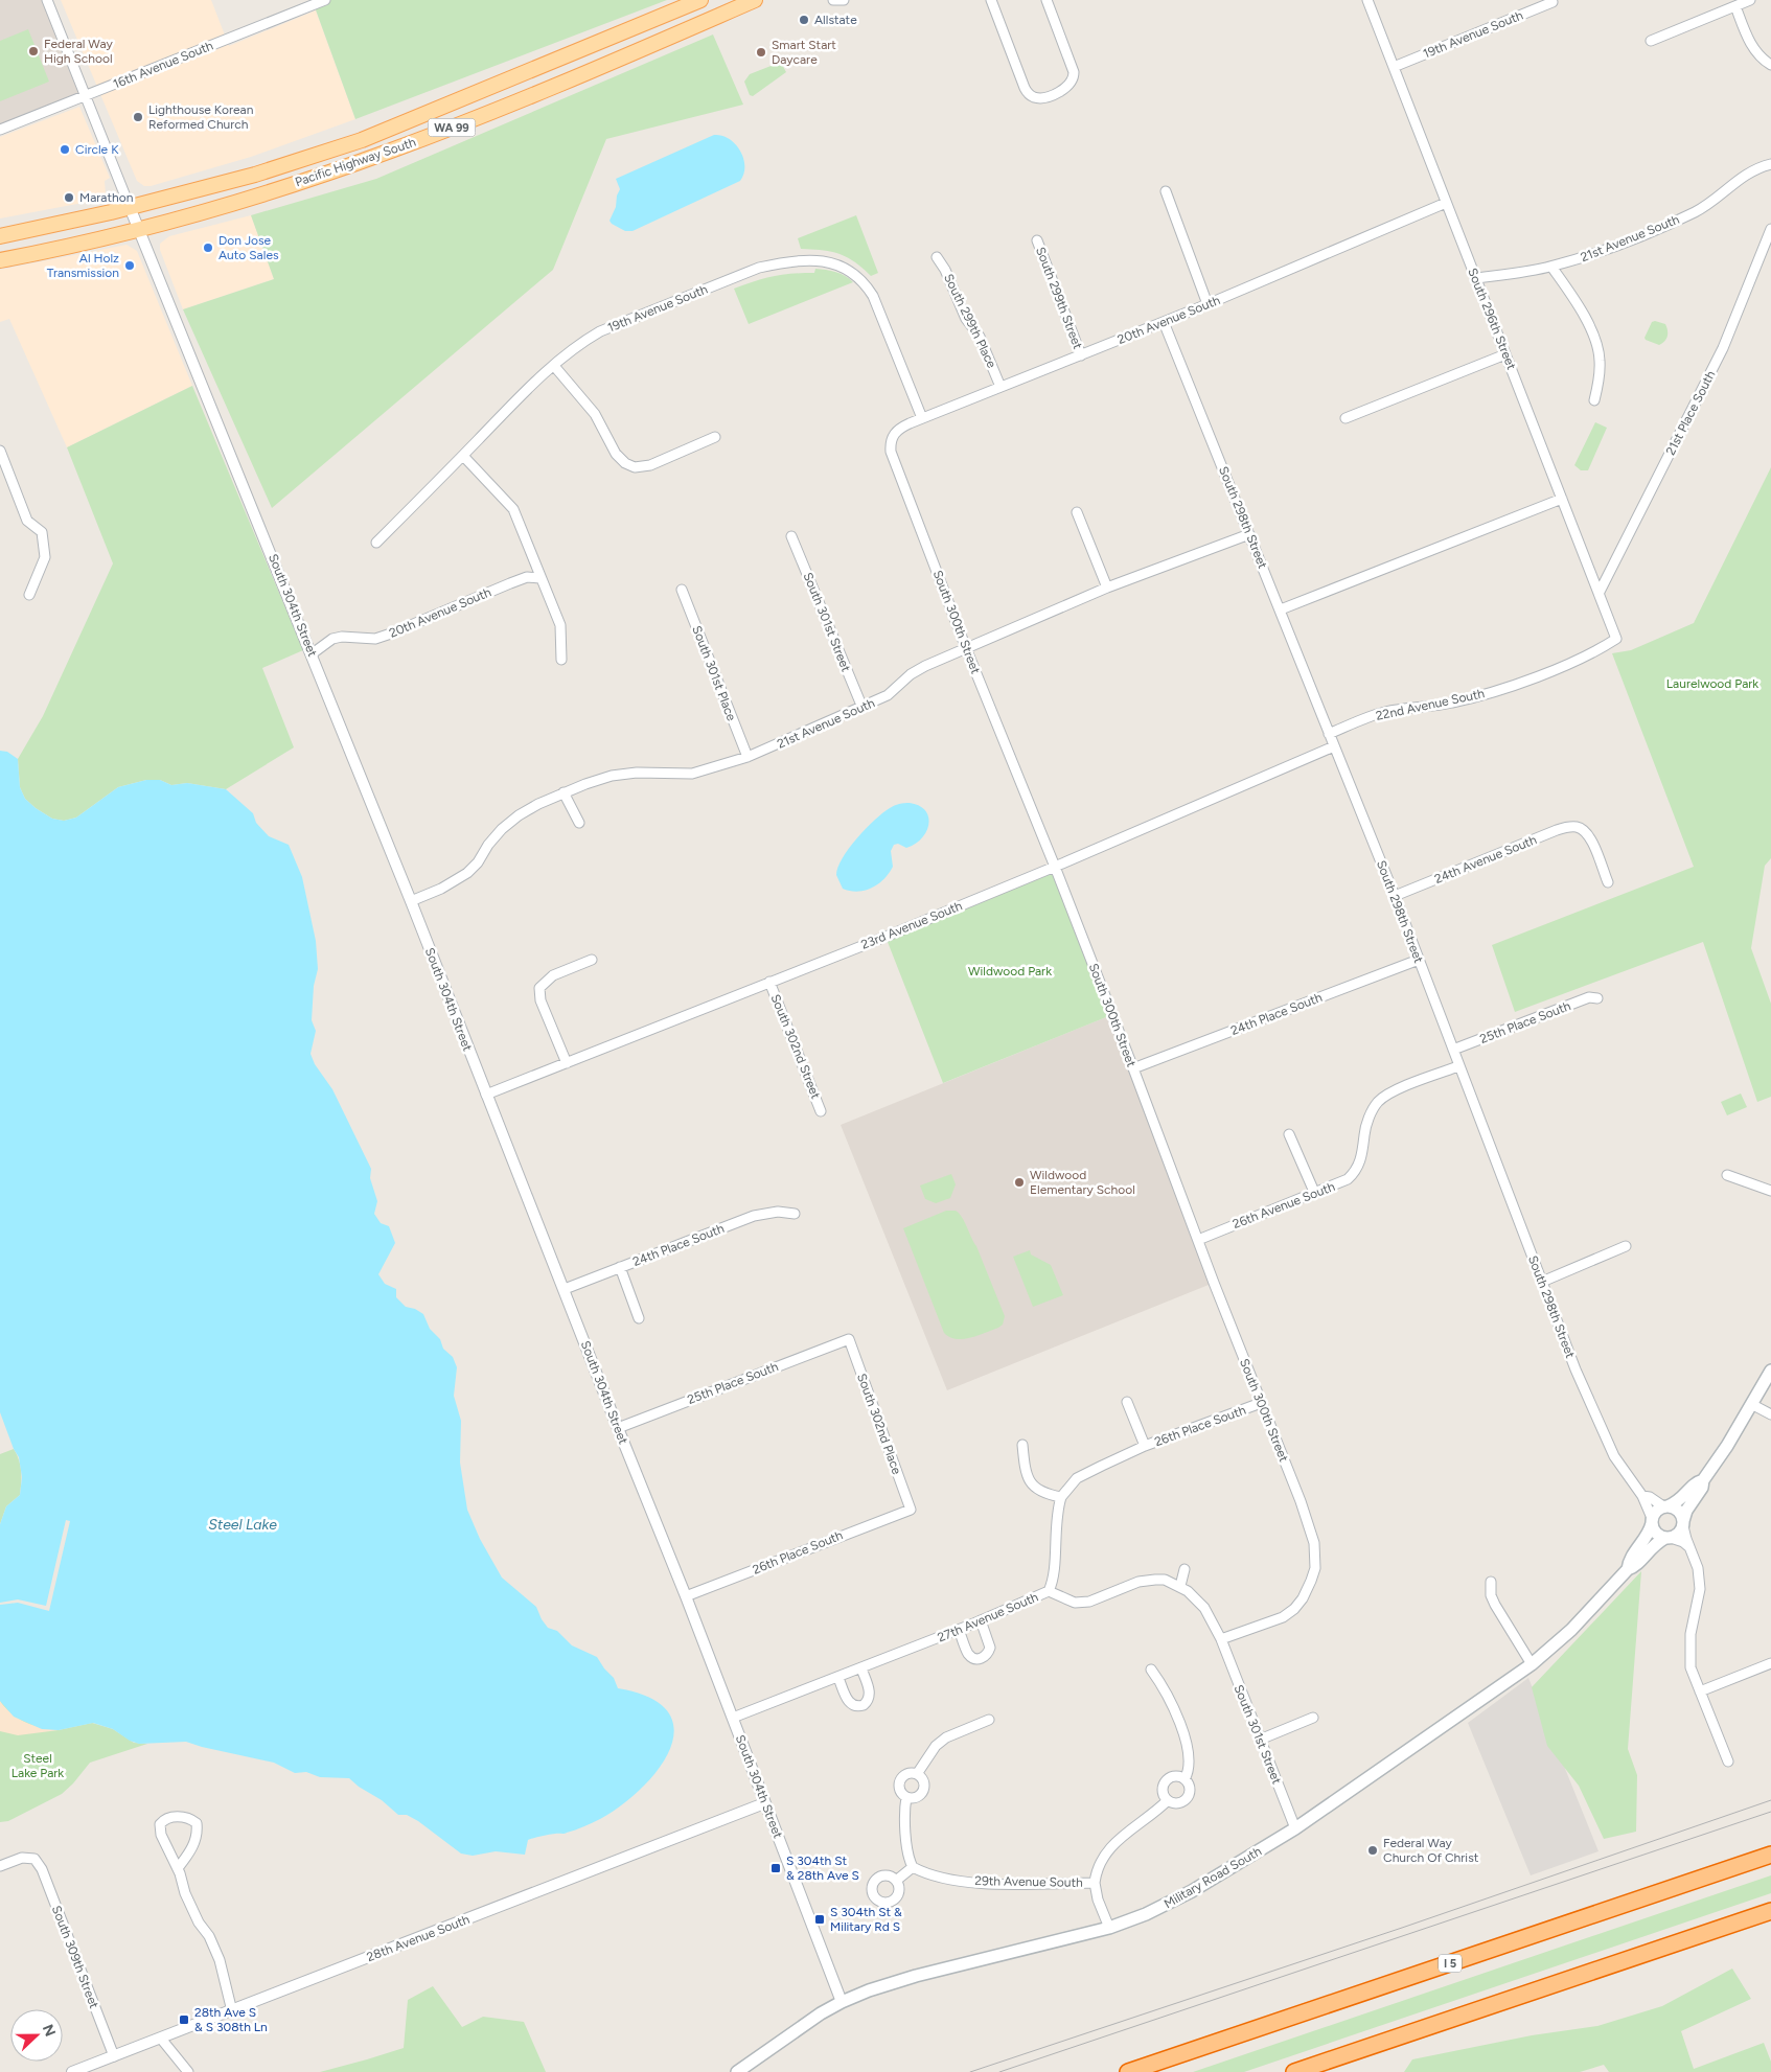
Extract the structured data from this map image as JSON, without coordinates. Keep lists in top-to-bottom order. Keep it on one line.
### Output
{"streets":{"highway":["I 5"],"main road":["WA 99","Pacific Highway South","Military Road South"],"street":["19th Avenue South","16th Avenue South","21st Avenue South","South 299th Street","South 296th Street","20th Avenue South","South 299th Place","21st Place South","South 298th Street","South 304th Street","South 301st Street","South 300th Street","South 301st Place","22nd Avenue South","24th Avenue South","23rd Avenue South","24th Place South","25th Place South","South 302nd Street","26th Avenue South","South 302nd Place","26th Place South","27th Avenue South","29th Avenue South","28th Avenue South","South 309th Street"]},"crossings":[["19th Avenue South","South 296th Street"],["19th Avenue South","20th Avenue South"],["16th Avenue South","South 304th Street"],["Pacific Highway South","South 304th Street"],["21st Avenue South","South 296th Street"],["21st Avenue South","South 298th Street"],["21st Avenue South","South 304th Street"],["21st Avenue South","South 301st Street"],["21st Avenue South","South 300th Street"],["21st Avenue South","South 301st Place"],["South 299th Street","20th Avenue South"],["South 296th Street","20th Avenue South"],["South 296th Street","21st Place South"],["South 296th Street","22nd Avenue South"],["20th Avenue South","South 299th Place"],["20th Avenue South","South 298th Street"],["20th Avenue South","South 304th Street"],["20th Avenue South","South 300th Street"],["South 298th Street","22nd Avenue South"],["South 298th Street","24th Avenue South"],["South 298th Street","23rd Avenue South"],["South 298th Street","24th Place South"],["South 298th Street","25th Place South"],["South 298th Street","26th Avenue South"],["South 298th Street","Military Road South"],["South 304th Street","23rd Avenue South"],["South 304th Street","24th Place South"],["South 304th Street","25th Place South"],["South 304th Street","26th Place South"],["South 304th Street","27th Avenue South"],["South 304th Street","Military Road South"],["South 304th Street","28th Avenue South"],["South 301st Street","South 300th Street"],["South 301st Street","27th Avenue South"],["South 301st Street","Military Road South"],["South 300th Street","23rd Avenue South"],["South 300th Street","24th Place South"],["South 300th Street","26th Avenue South"],["South 300th Street","26th Place South"],["South 300th Street","27th Avenue South"],["23rd Avenue South","South 302nd Street"],["25th Place South","South 302nd Place"],["South 302nd Place","26th Place South"],["28th Avenue South","South 309th Street"]],"water":["Steel Lake"],"parks":["Laurelwood Park","Wildwood Park","Steel Lake Park"],"places":{"other":["Allstate","Federal Way High School","Smart Start Daycare","Lighthouse Korean Reformed Church","Circle K","Marathon","Don Jose Auto Sales","Al Holz Transmission","Wildwood Elementary School","Federal Way Church Of Christ"],"transit":["S 304th St & 28th Ave S","S 304th St & Military Rd S","28th Ave S & S 308th Ln"]},"north":"right"}
